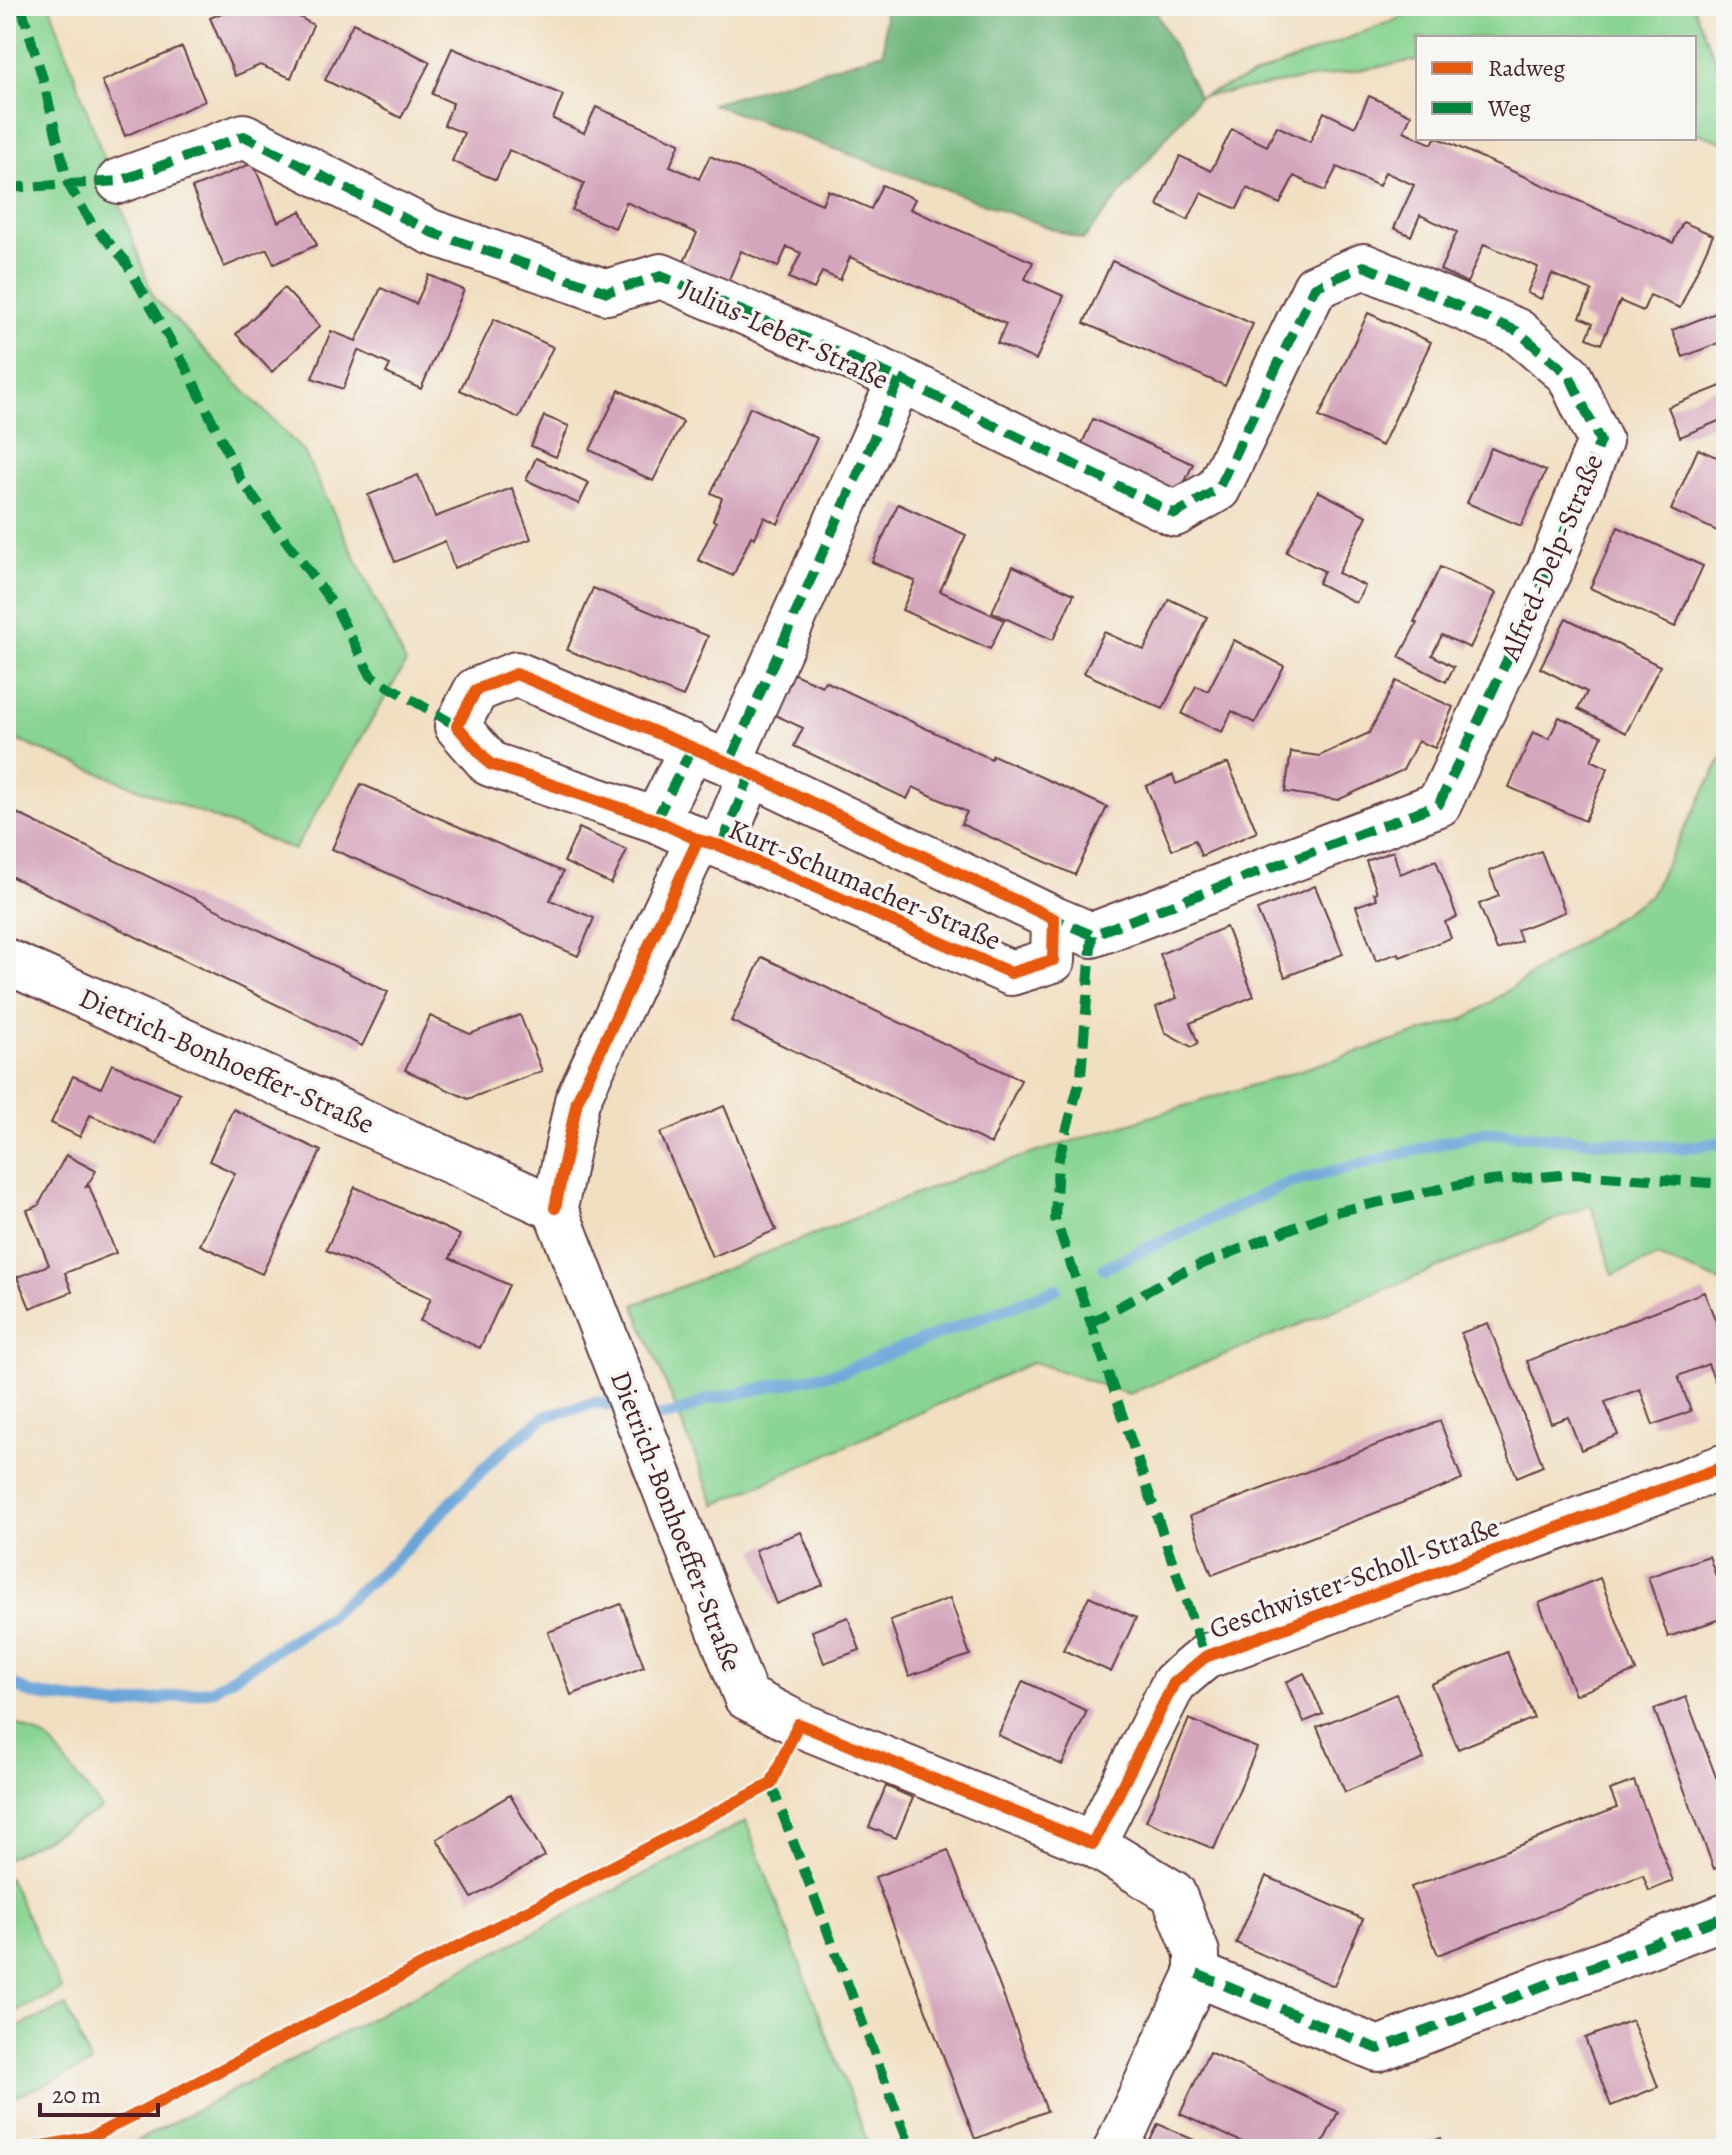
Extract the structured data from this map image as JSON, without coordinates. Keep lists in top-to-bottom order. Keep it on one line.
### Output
{"streets":{"street":["Julius-Leber-Straße","Alfred-Delp-Straße","Kurt-Schumacher-Straße","Dietrich-Bonhoeffer-Straße","Geschwister-Scholl-Straße"]},"crossings":[["Julius-Leber-Straße","Alfred-Delp-Straße"],["Julius-Leber-Straße","Kurt-Schumacher-Straße"],["Alfred-Delp-Straße","Kurt-Schumacher-Straße"],["Kurt-Schumacher-Straße","Dietrich-Bonhoeffer-Straße"],["Dietrich-Bonhoeffer-Straße","Geschwister-Scholl-Straße"]],"legend":["Radweg","Weg"],"scale_bar":"20 m"}
